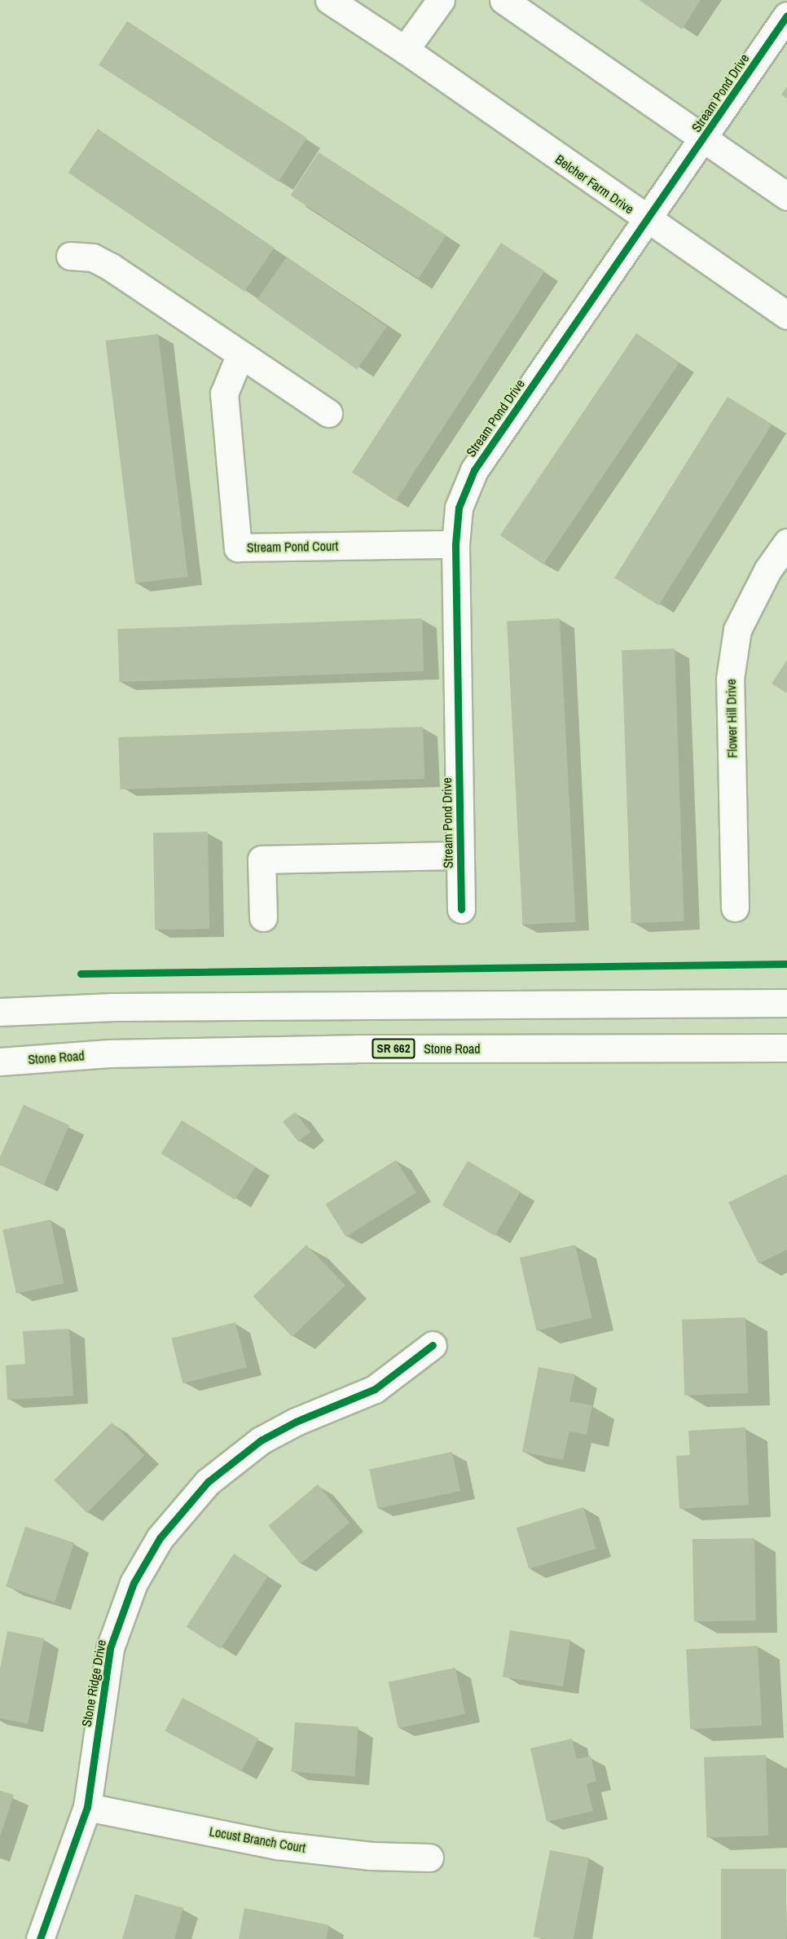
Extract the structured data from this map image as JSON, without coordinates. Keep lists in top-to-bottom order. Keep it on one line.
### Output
{"streets":{"street":["Stream Pond Drive","Belcher Farm Drive","Stream Pond Court","Flower Hill Drive","SR 662","Stone Road","Stone Ridge Drive","Locust Branch Court"]},"crossings":[["Stream Pond Drive","Belcher Farm Drive"],["Stream Pond Drive","Stream Pond Court"],["Stone Ridge Drive","Locust Branch Court"]]}
